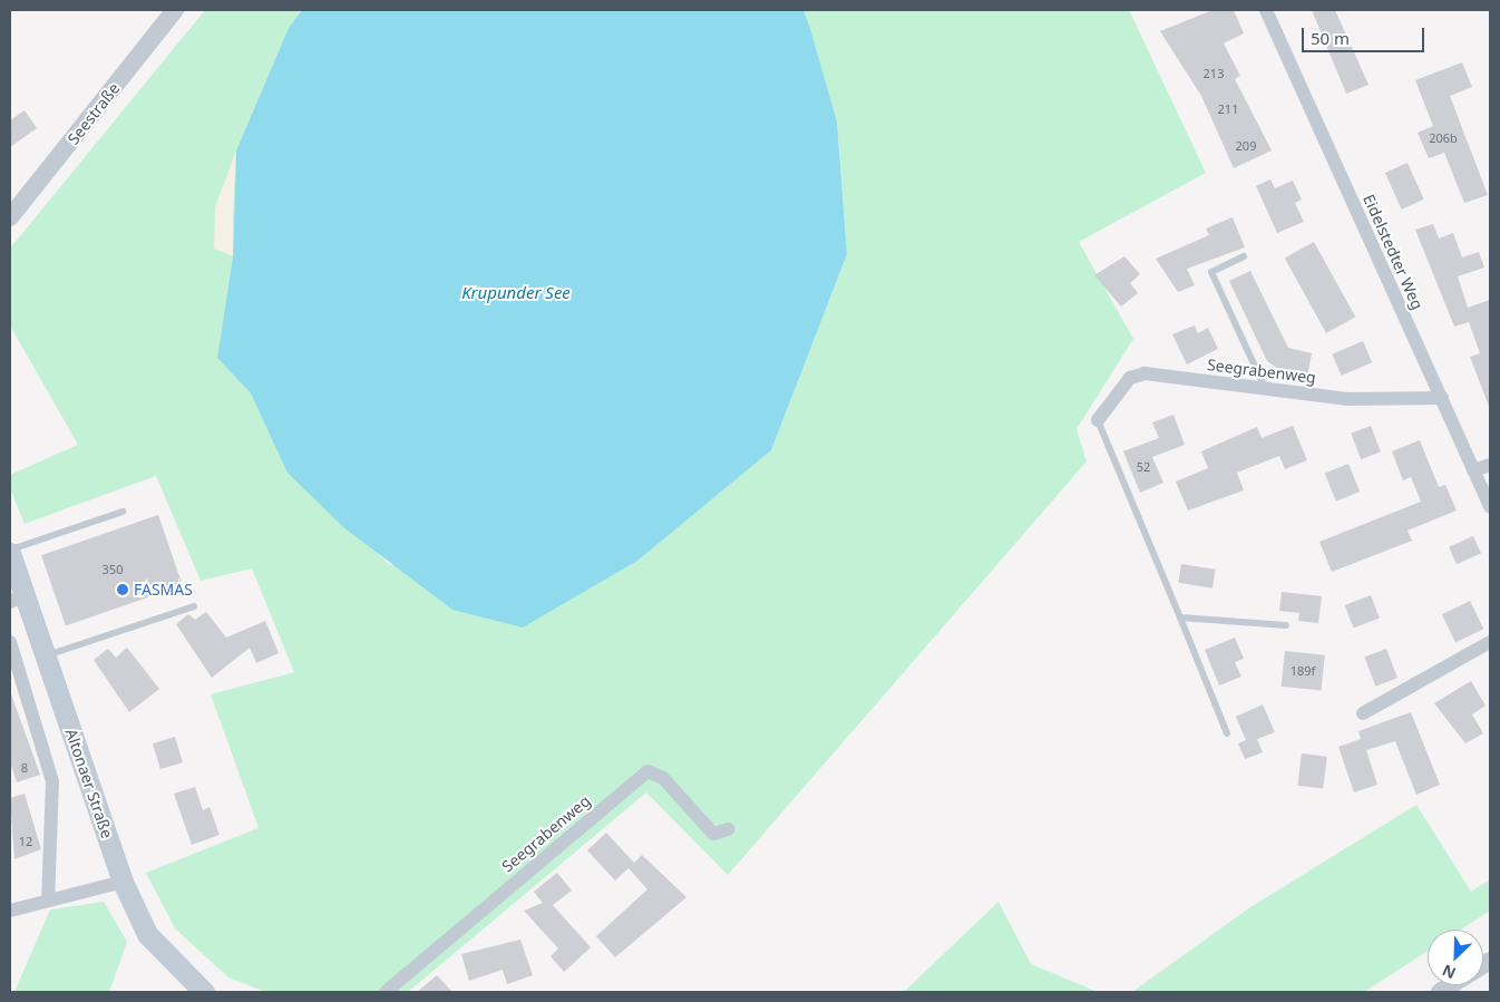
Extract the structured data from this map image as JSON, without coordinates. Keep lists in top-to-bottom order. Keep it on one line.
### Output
{"streets":{"main road":["Altonaer Straße"],"street":["Seestraße","Eidelstedter Weg","Seegrabenweg"]},"crossings":[["Eidelstedter Weg","Seegrabenweg"]],"water":["Krupunder See"],"places":["FASMAS"],"house_numbers":["213","211","206b","209","52","350","189f","8","12"],"scale_bar":"50 m","north":"bottom left"}
